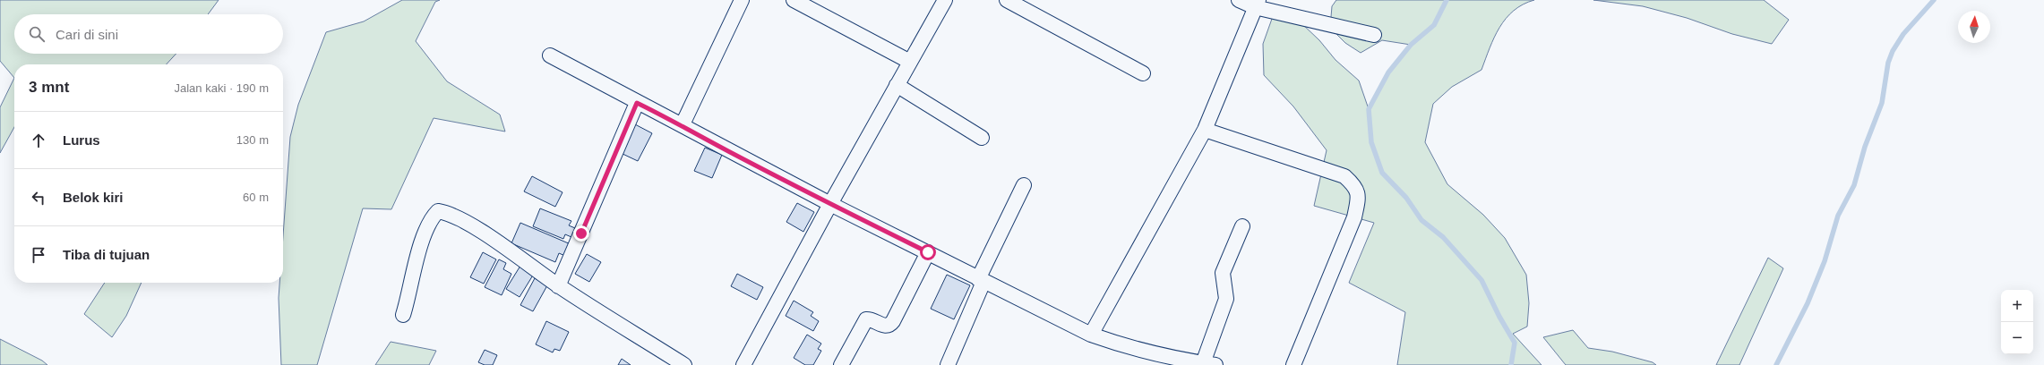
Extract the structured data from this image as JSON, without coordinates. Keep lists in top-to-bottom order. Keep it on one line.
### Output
{"north":"top","page":{"search":"Cari di sini","heading":["3 mnt","Jalan kaki · 190 m"],"list":[["Lurus","130 m"],["Belok kiri","60 m"],"Tiba di tujuan"],"map_buttons":["+","−"]}}
